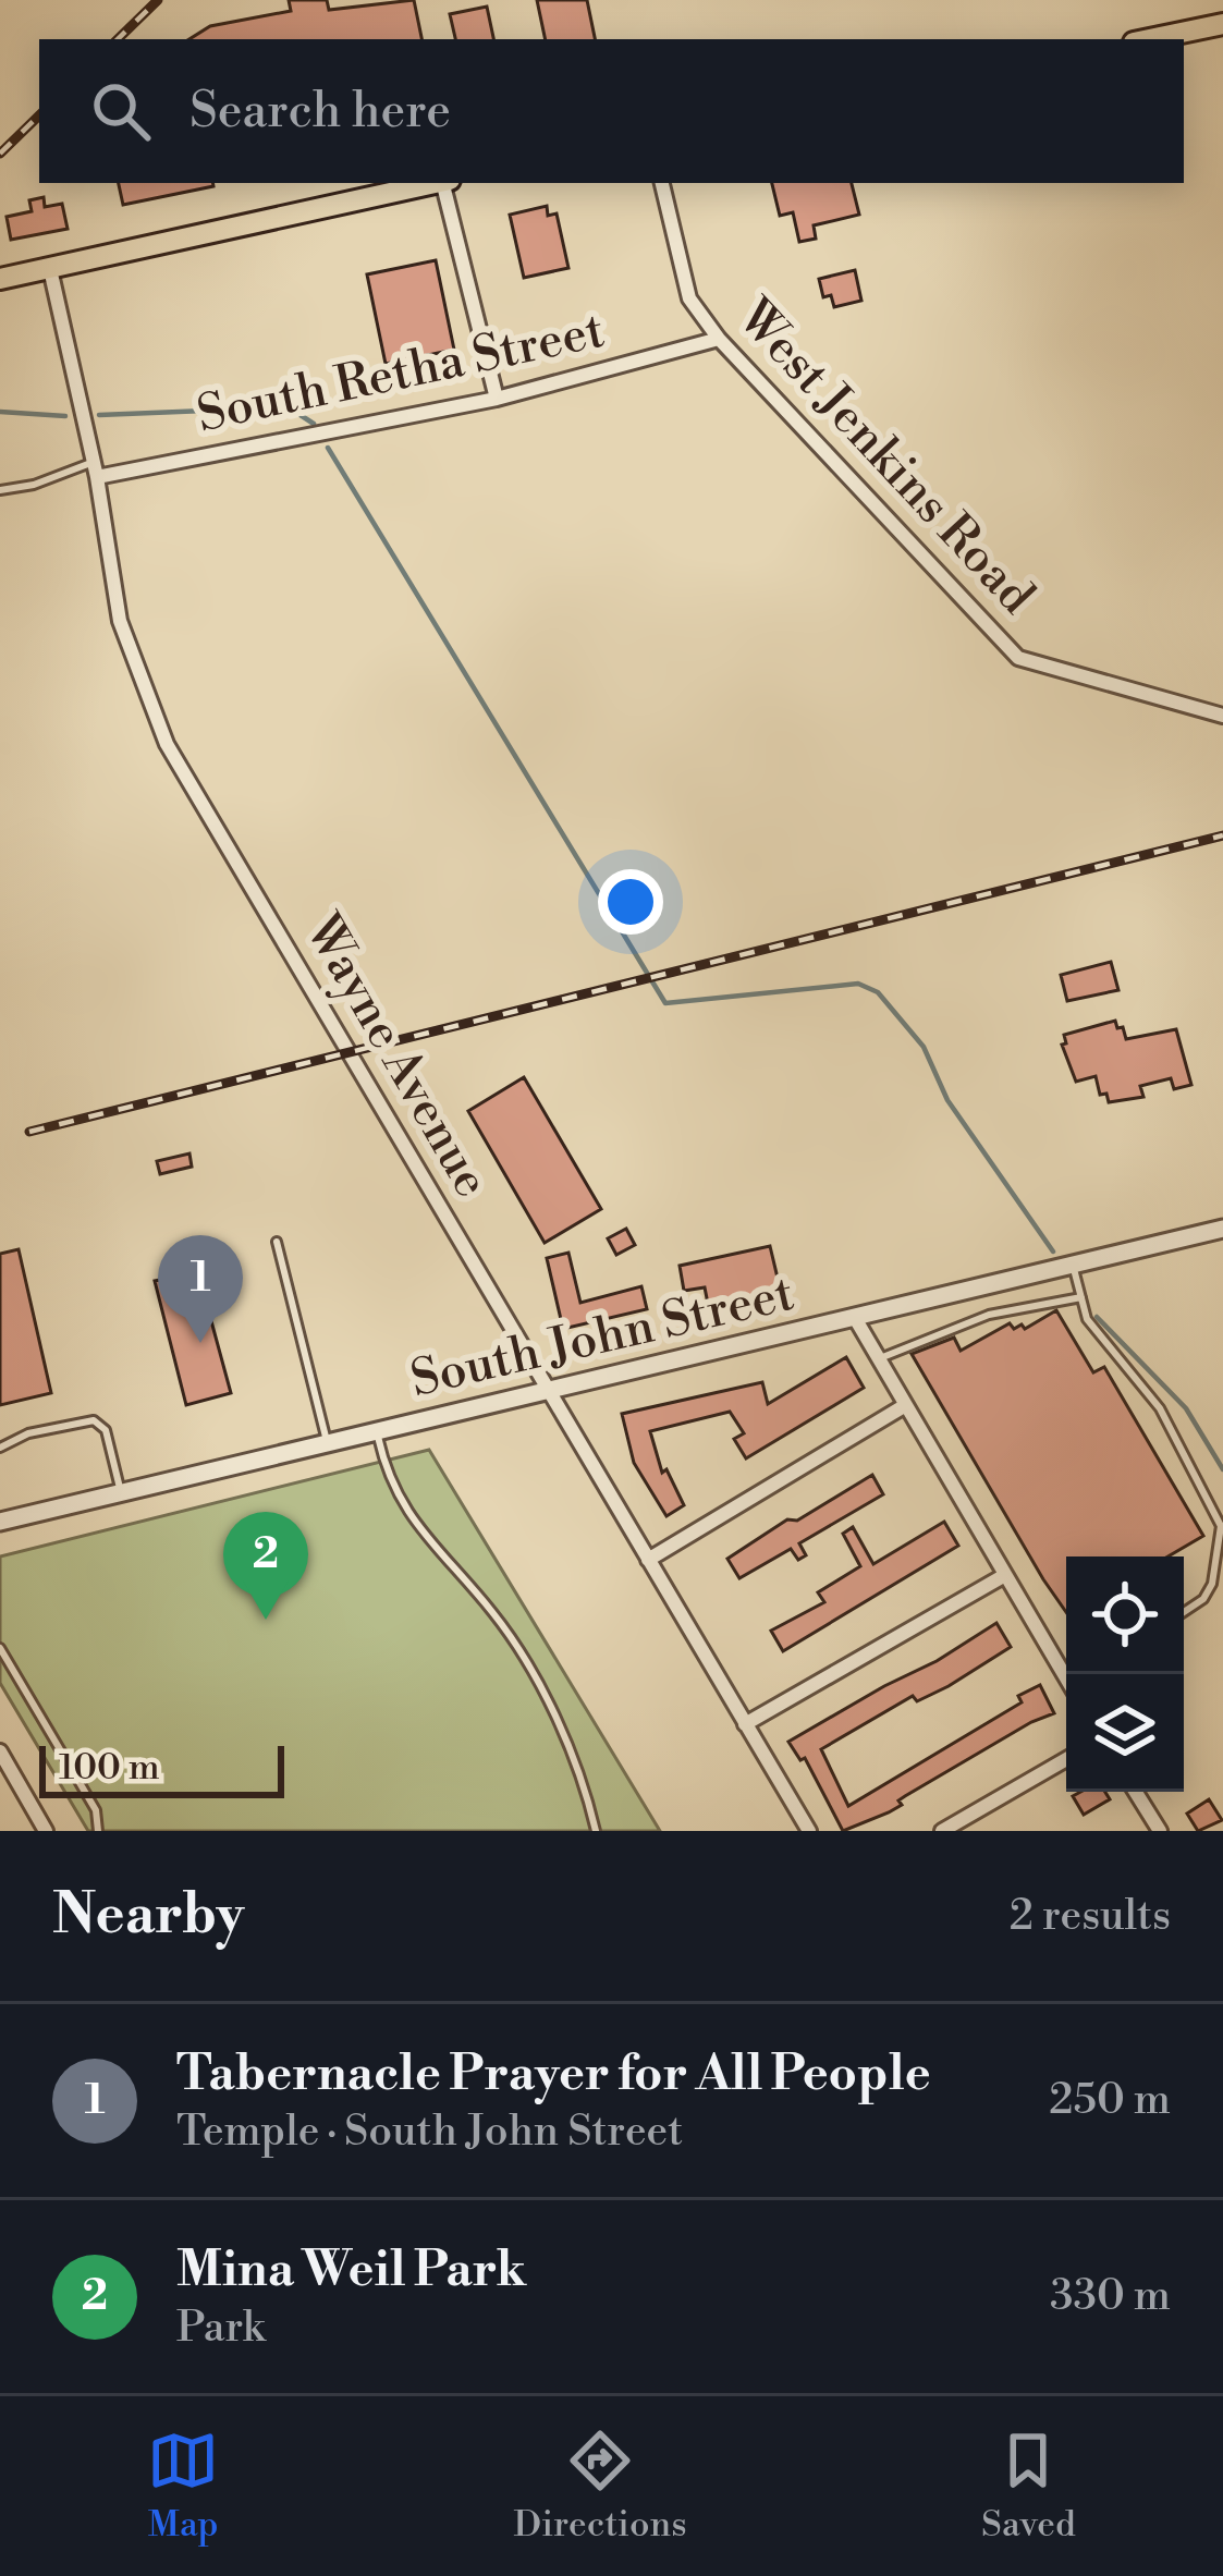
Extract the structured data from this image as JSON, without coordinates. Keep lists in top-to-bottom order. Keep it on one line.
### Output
{"streets":{"street":["South Retha Street","West Jenkins Road","Wayne Avenue","South John Street"]},"crossings":[["South Retha Street","West Jenkins Road"],["South Retha Street","Wayne Avenue"],["Wayne Avenue","South John Street"]],"scale_bar":"100 m","page":{"search":"Search here","pins":["1","2"],"scale":"100 m","heading":["Nearby","2 results"],"list":[{"mark":"1","name":"Tabernacle Prayer for All People","note":"Temple · South John Street","value":"250 m"},{"mark":"2","name":"Mina Weil Park","note":"Park","value":"330 m"}],"nav":["Map","Directions","Saved"]}}
